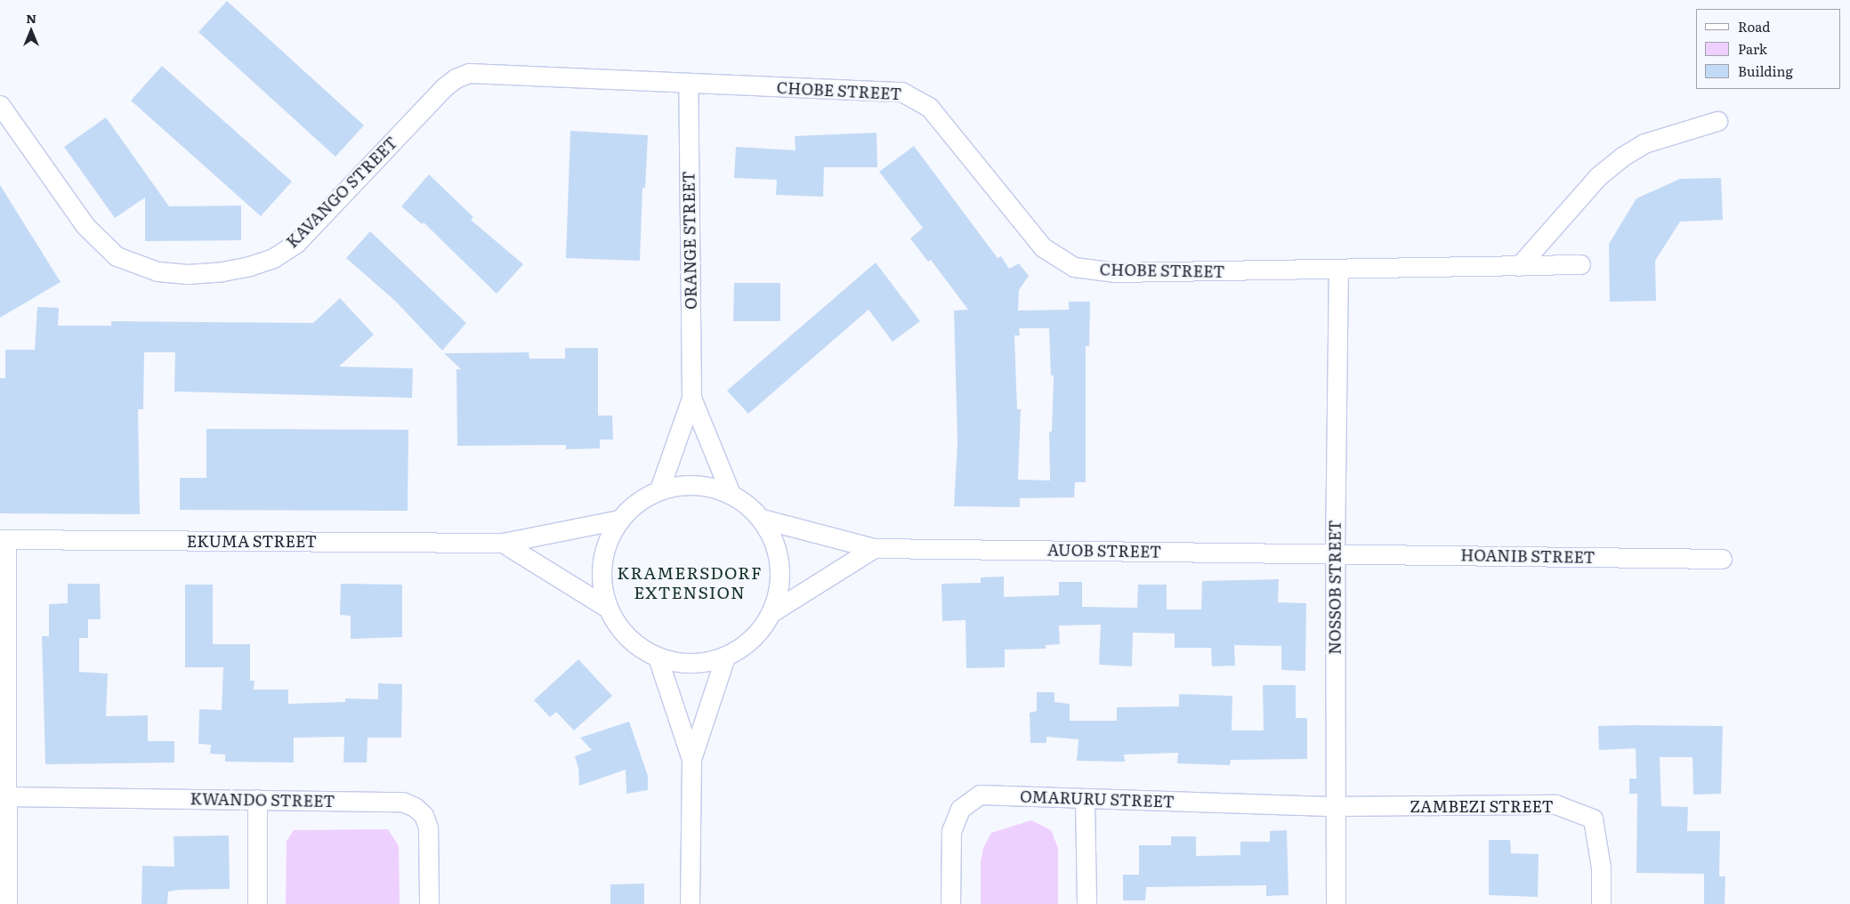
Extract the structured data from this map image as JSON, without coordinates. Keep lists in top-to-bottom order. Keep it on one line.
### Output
{"streets":{"street":["CHOBE STREET","KAVANGO STREET","ORANGE STREET","EKUMA STREET","AUOB STREET","HOANIB STREET","NOSSOB STREET","OMARURU STREET","KWANDO STREET","ZAMBEZI STREET"]},"crossings":[["CHOBE STREET","KAVANGO STREET"],["CHOBE STREET","ORANGE STREET"],["CHOBE STREET","NOSSOB STREET"],["KAVANGO STREET","ORANGE STREET"],["AUOB STREET","HOANIB STREET"],["AUOB STREET","NOSSOB STREET"],["HOANIB STREET","NOSSOB STREET"],["NOSSOB STREET","OMARURU STREET"],["NOSSOB STREET","ZAMBEZI STREET"],["OMARURU STREET","ZAMBEZI STREET"]],"districts":["KRAMERSDORF EXTENSION"],"legend":["Road","Park","Building"],"north":"top"}
